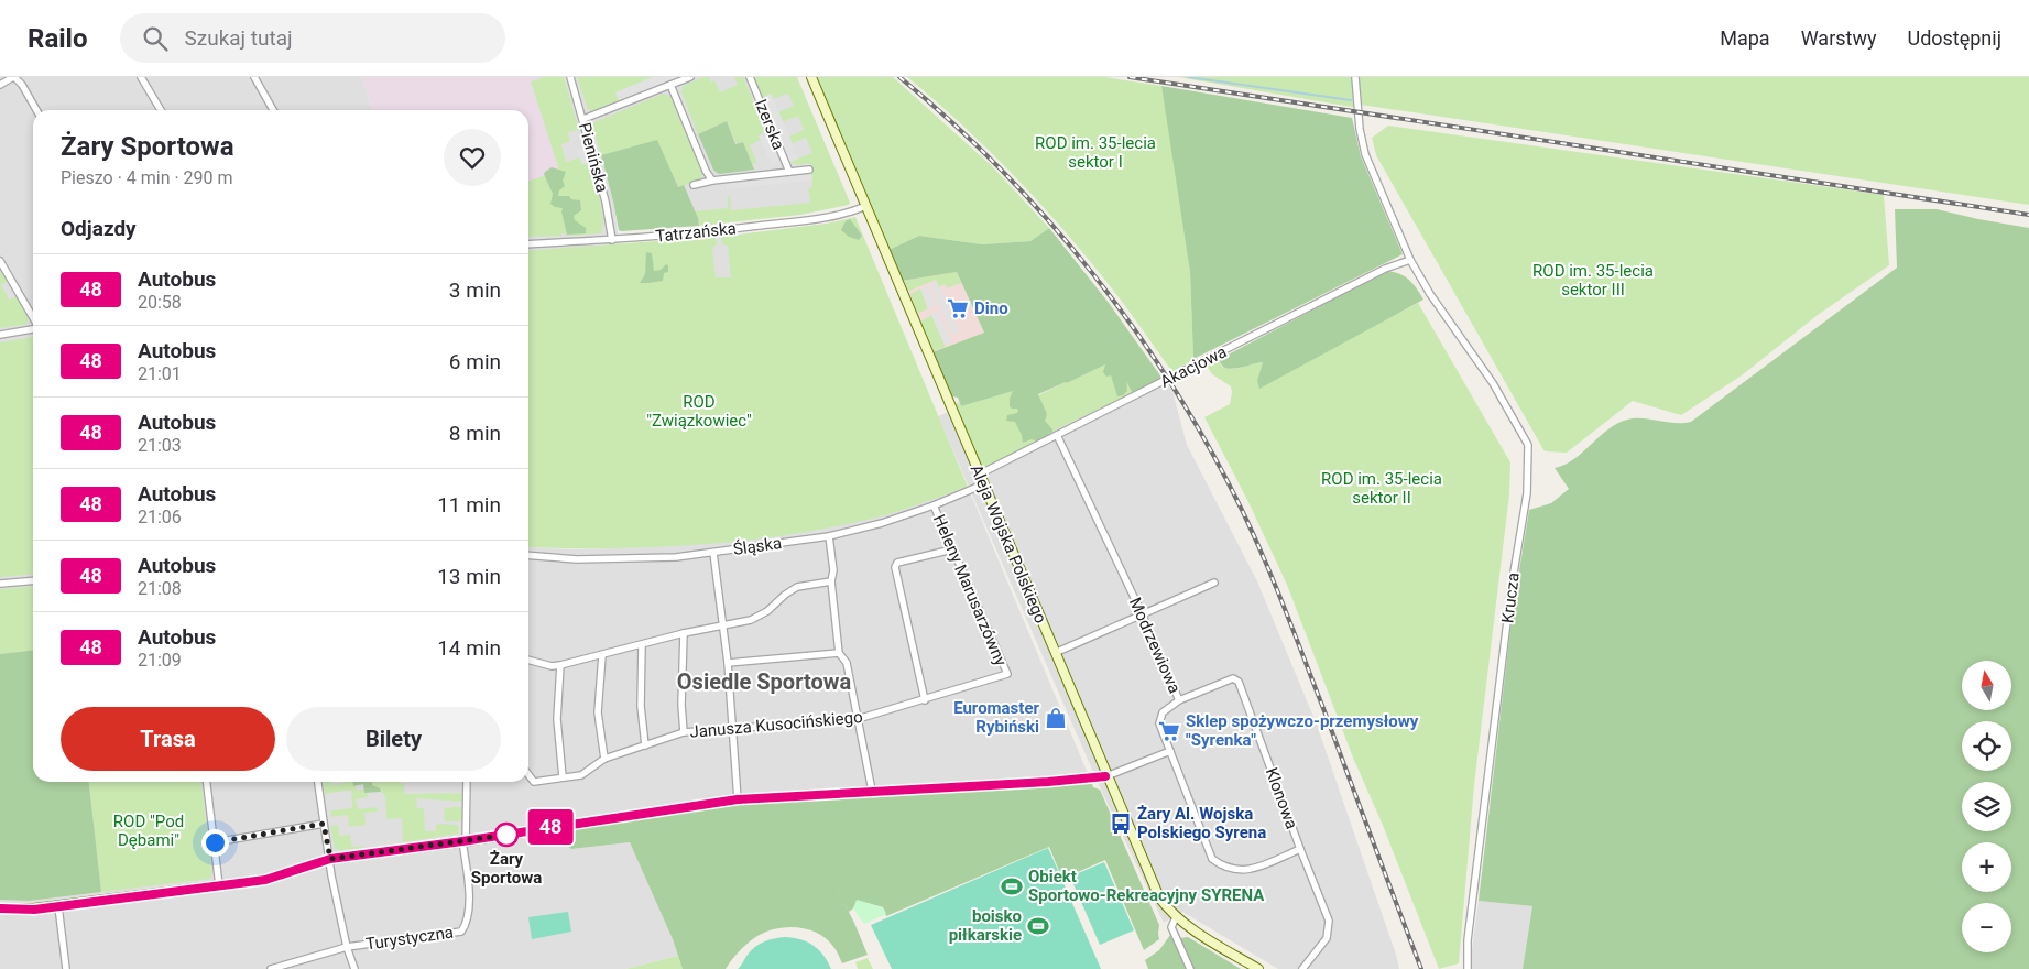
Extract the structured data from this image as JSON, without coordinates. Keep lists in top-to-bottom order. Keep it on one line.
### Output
{"streets":{"street":["Izerska","Pienińska","Tatrzańska","Akacjowa","Aleja Wojska Polskiego","Śląska","Heleny Marusarzówny","Krucza","Modrzewiowa","Janusza Kusocińskiego","Klonowa","Turystyczna"]},"crossings":[["Pienińska","Tatrzańska"],["Tatrzańska","Aleja Wojska Polskiego"],["Akacjowa","Aleja Wojska Polskiego"],["Akacjowa","Krucza"],["Akacjowa","Modrzewiowa"],["Aleja Wojska Polskiego","Śląska"],["Śląska","Heleny Marusarzówny"],["Heleny Marusarzówny","Janusza Kusocińskiego"],["Modrzewiowa","Klonowa"]],"districts":["Osiedle Sportowa"],"parks":["ROD im. 35-lecia sektor I","ROD im. 35-lecia sektor III","ROD \"Związkowiec\"","ROD im. 35-lecia sektor II","ROD \"Pod Dębami\""],"places":{"supermarket":["Dino","Sklep spożywczo-przemysłowy \"Syrenka\""],"shop":["Euromaster Rybiński"],"bus stop":["Żary Al. Wojska Polskiego Syrena"],"other":["Żary Sportowa"],"sports":["Obiekt Sportowo-Rekreacyjny SYRENA","boisko piłkarskie"]},"lines":["bus line 48"],"north":"top","page":{"header":"Railo","search":"Szukaj tutaj","nav":["Mapa","Warstwy","Udostępnij"],"on_map":"48","heading":[["Żary Sportowa","Pieszo · 4 min · 290 m"],"Odjazdy"],"list":[{"mark":"48","name":"Autobus","note":"20:58","value":"3 min"},{"mark":"48","name":"Autobus","note":"21:01","value":"6 min"},{"mark":"48","name":"Autobus","note":"21:03","value":"8 min"},{"mark":"48","name":"Autobus","note":"21:06","value":"11 min"},{"mark":"48","name":"Autobus","note":"21:08","value":"13 min"},{"mark":"48","name":"Autobus","note":"21:09","value":"14 min"}],"map_buttons":["+","−"],"buttons":["Trasa","Bilety"]}}
